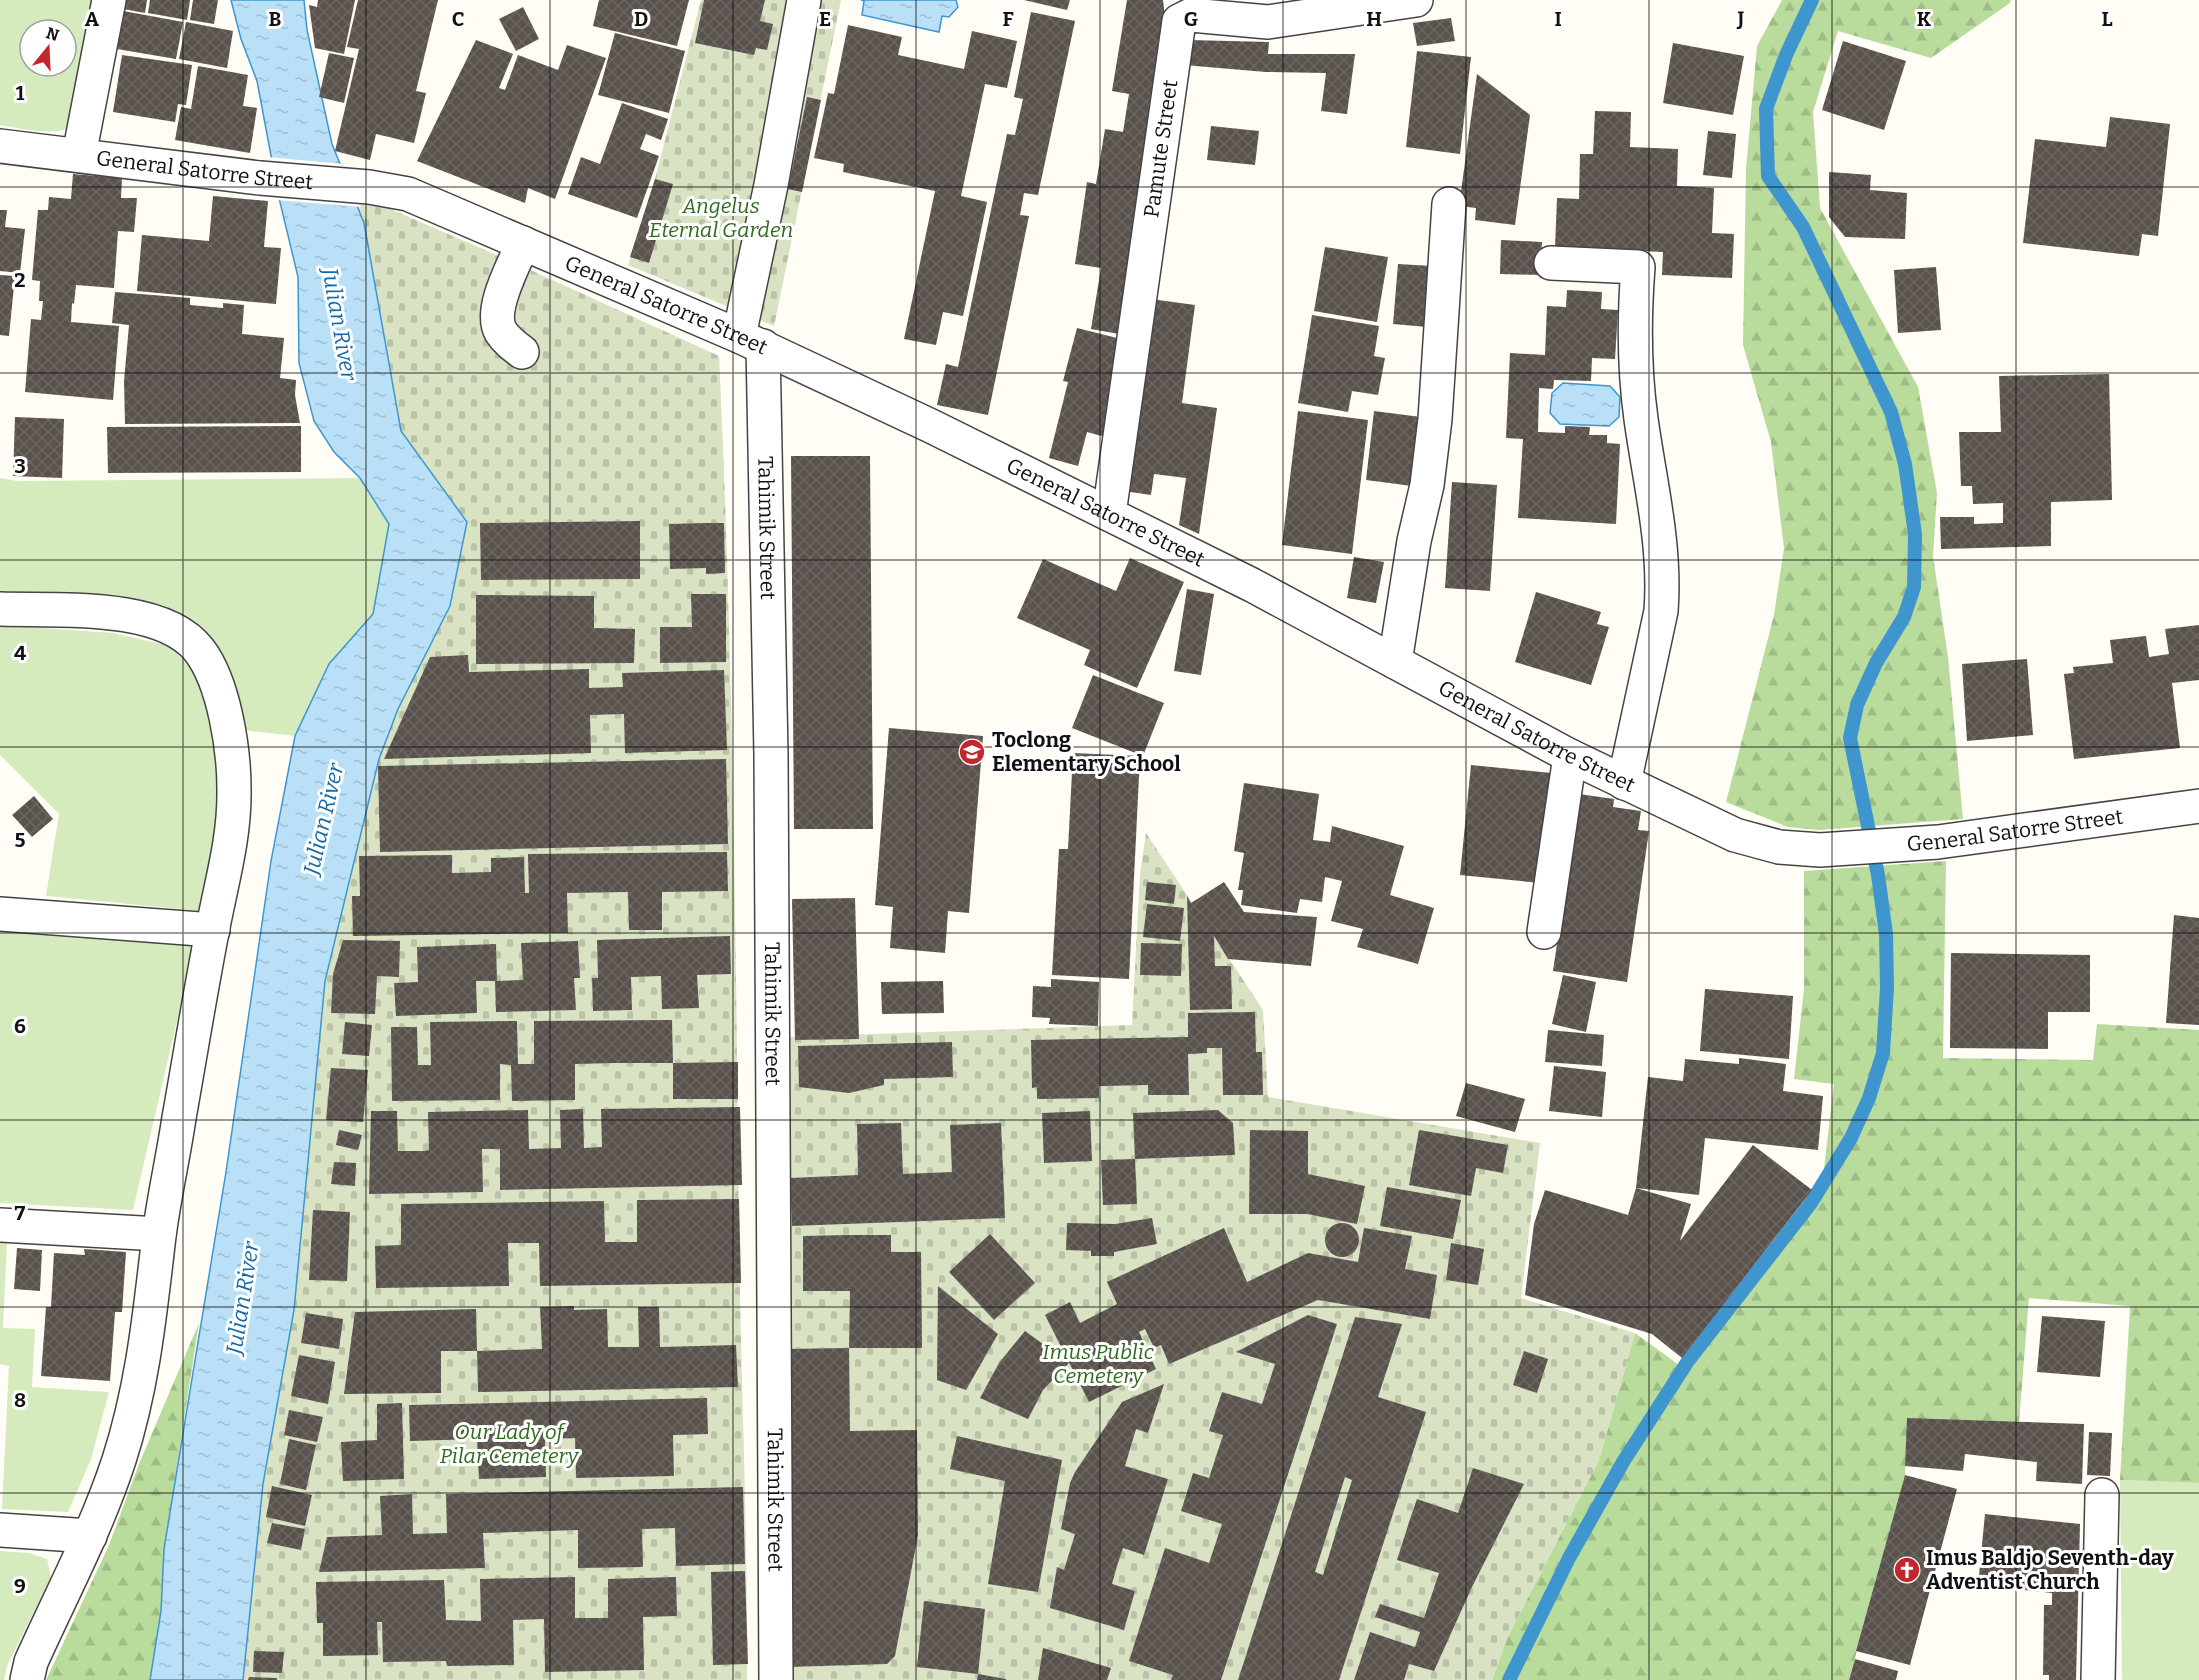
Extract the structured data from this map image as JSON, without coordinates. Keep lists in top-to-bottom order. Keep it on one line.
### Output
{"streets":{"street":["Pamute Street","General Satorre Street","Tahimik Street"]},"crossings":[["Pamute Street","General Satorre Street"],["General Satorre Street","Tahimik Street"]],"water":["Julian River"],"parks":["Angelus Eternal Garden","Imus Public Cemetery","Our Lady of Pilar Cemetery"],"places":{"school or university":["Toclong Elementary School"],"church":["Imus Baldjo Seventh-day Adventist Church"]},"north":"top","grid":{"columns":["A","B","C","D","E","F","G","H","I","J","K","L"],"rows":["1","2","3","4","5","6","7","8","9"]}}
